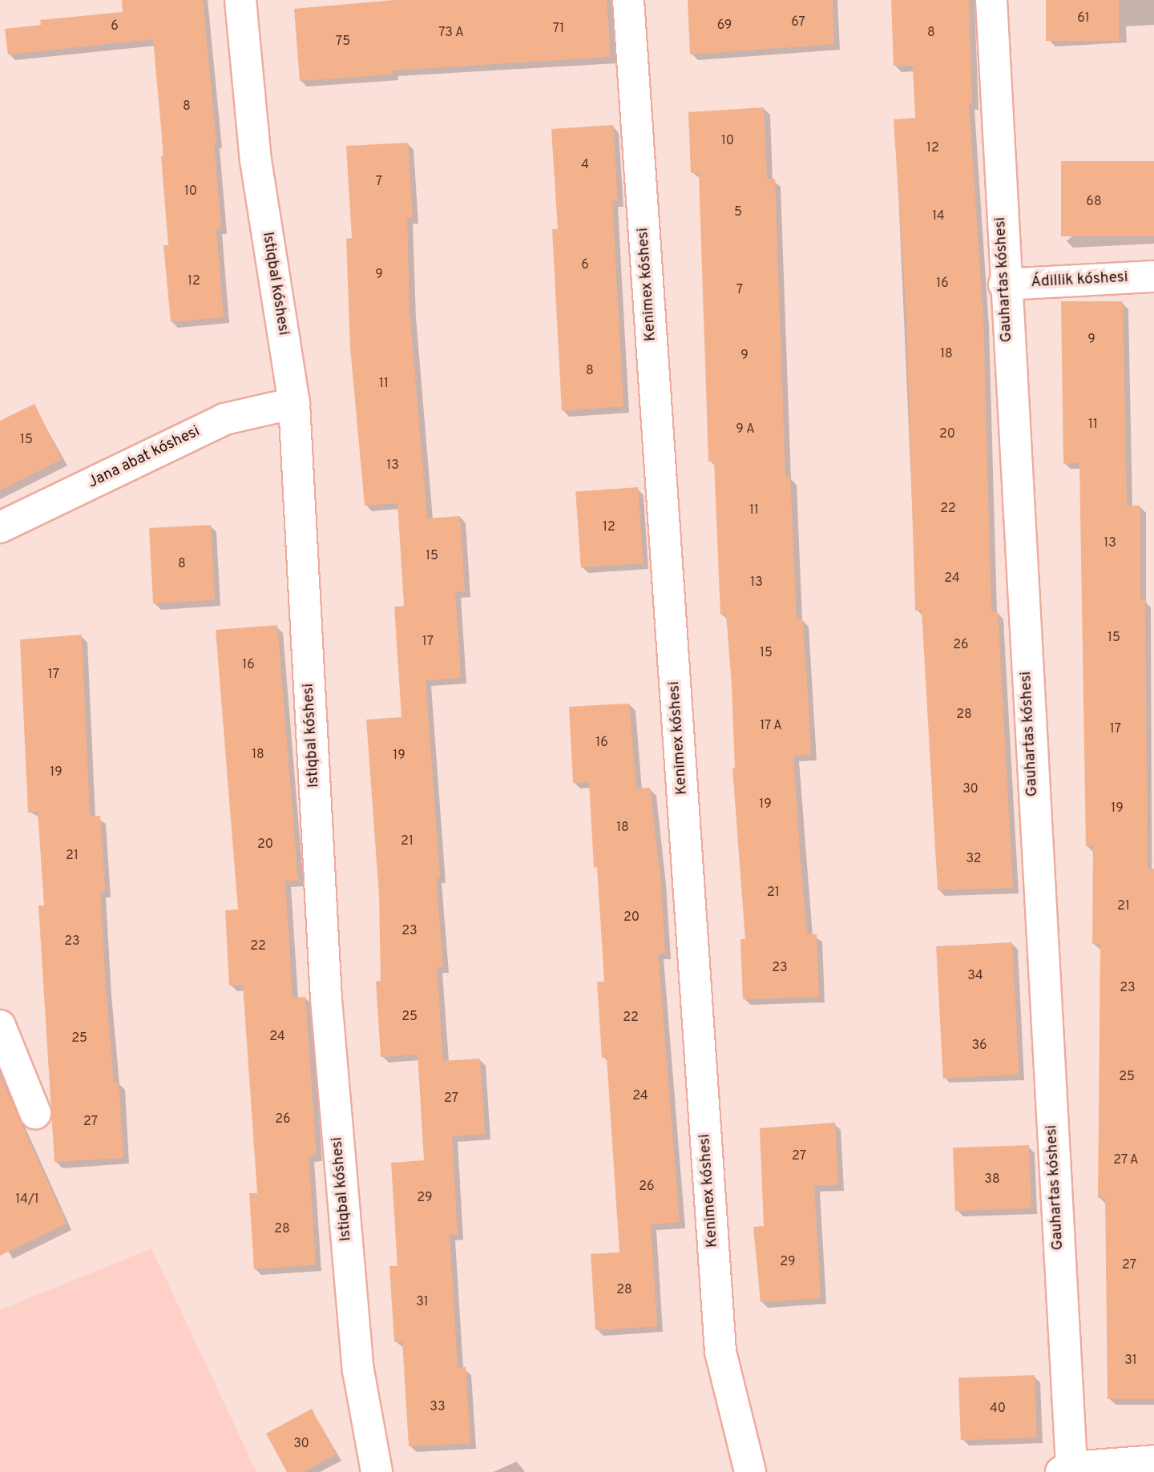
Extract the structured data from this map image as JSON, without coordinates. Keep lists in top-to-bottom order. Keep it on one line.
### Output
{"streets":{"street":["Gauhartas kóshesi","Ádillik kóshesi","Istiqbal kóshesi","Kenimex kóshesi","Jana abat kóshesi"]},"crossings":[["Gauhartas kóshesi","Ádillik kóshesi"],["Istiqbal kóshesi","Jana abat kóshesi"]],"house_numbers":["61","67","69","6","71","73 А","8","75","8","10","12","4","7","10","68","5","14","6","9","12","16","7","9","18","9","8","11","11","9 А","20","15","13","22","11","12","13","15","8","24","13","15","17","26","15","16","17","28","17 А","17","16","18","19","19","30","19","19","18","21","20","21","32","21","21","20","23","23","22","23","34","23","25","22","24","25","36","25","24","27","26","27","27","27 А","38","26","29","14/1","28","29","27","28","31","31","33","40","30"]}
